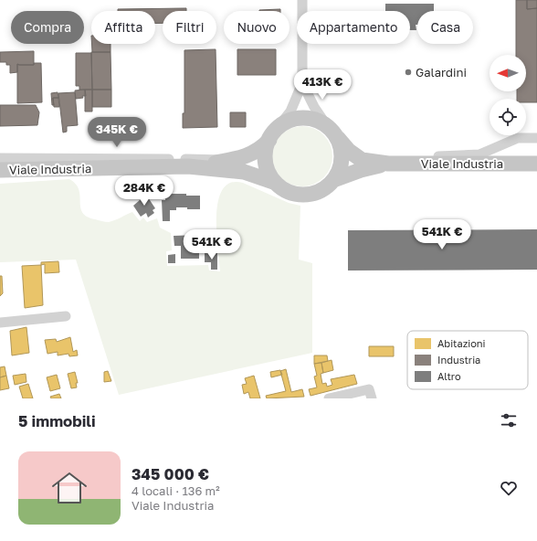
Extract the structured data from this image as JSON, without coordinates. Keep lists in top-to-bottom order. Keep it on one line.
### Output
{"streets":{"main road":["Viale Industria"]},"places":["Galardini"],"legend":["Abitazioni","Industria","Altro"],"north":"left","page":{"chip":["Compra","Affitta","Filtri","Nuovo","Appartamento","Casa"],"price":["413K €","345K €","284K €","541K €","541K €"],"heading":"5 immobili","list":[{"name":"345 000 €","note":"4 locali · 136 m² · Viale Industria"}]}}
